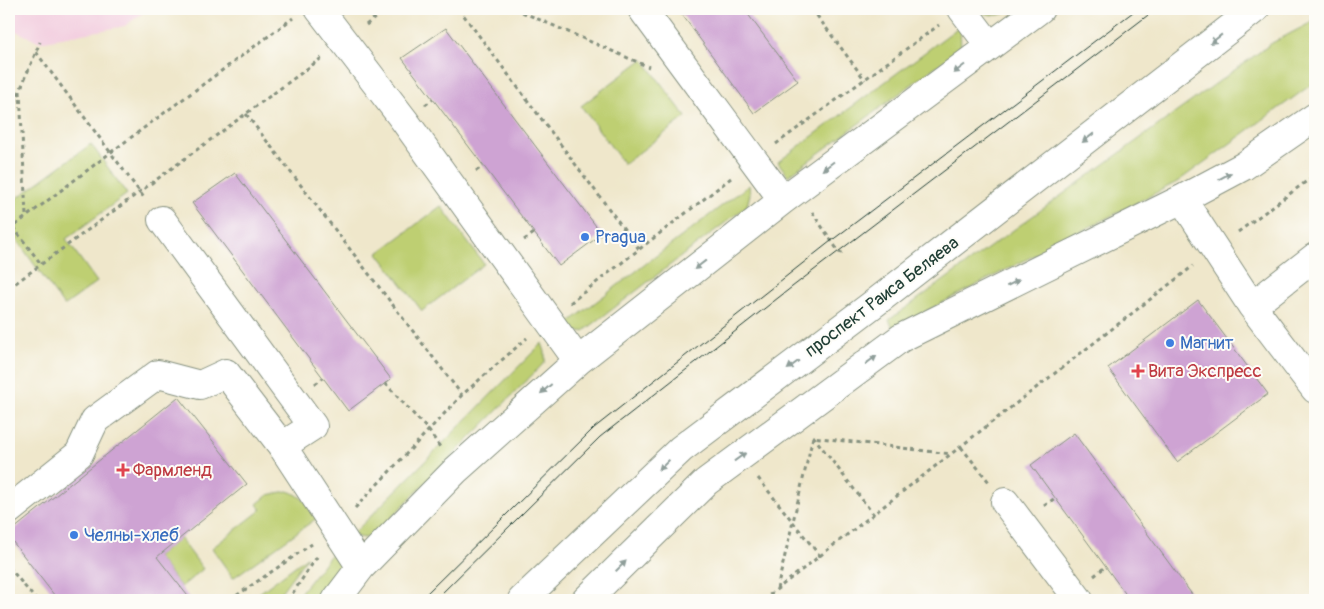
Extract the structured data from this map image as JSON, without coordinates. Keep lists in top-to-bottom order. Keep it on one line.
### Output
{"streets":{"street":["проспект Раиса Беляева"]},"places":{"other":["Pragua","Магнит","Челны-хлеб"],"health":["Вита Экспресс","Фармленд"]}}
